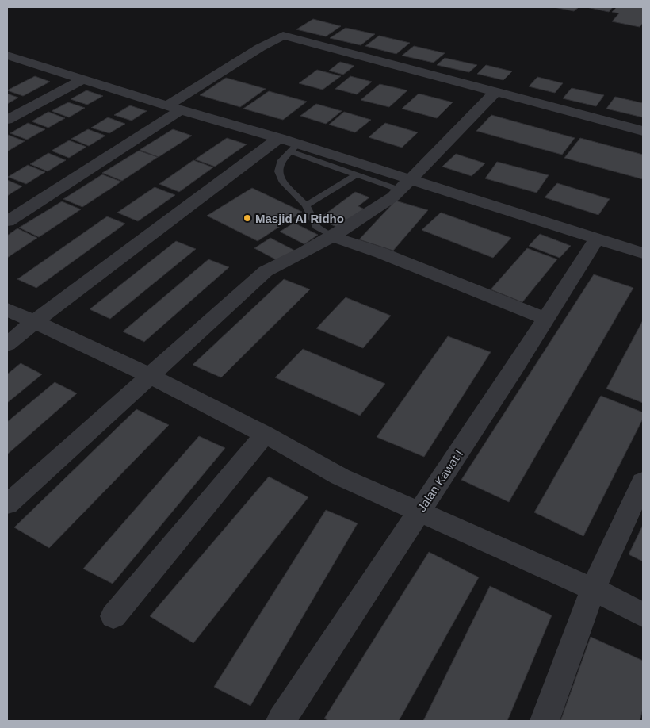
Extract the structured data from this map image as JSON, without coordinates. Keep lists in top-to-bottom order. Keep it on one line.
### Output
{"streets":{"street":["Jalan Kawat I"]},"places":["Masjid Al Ridho"]}
